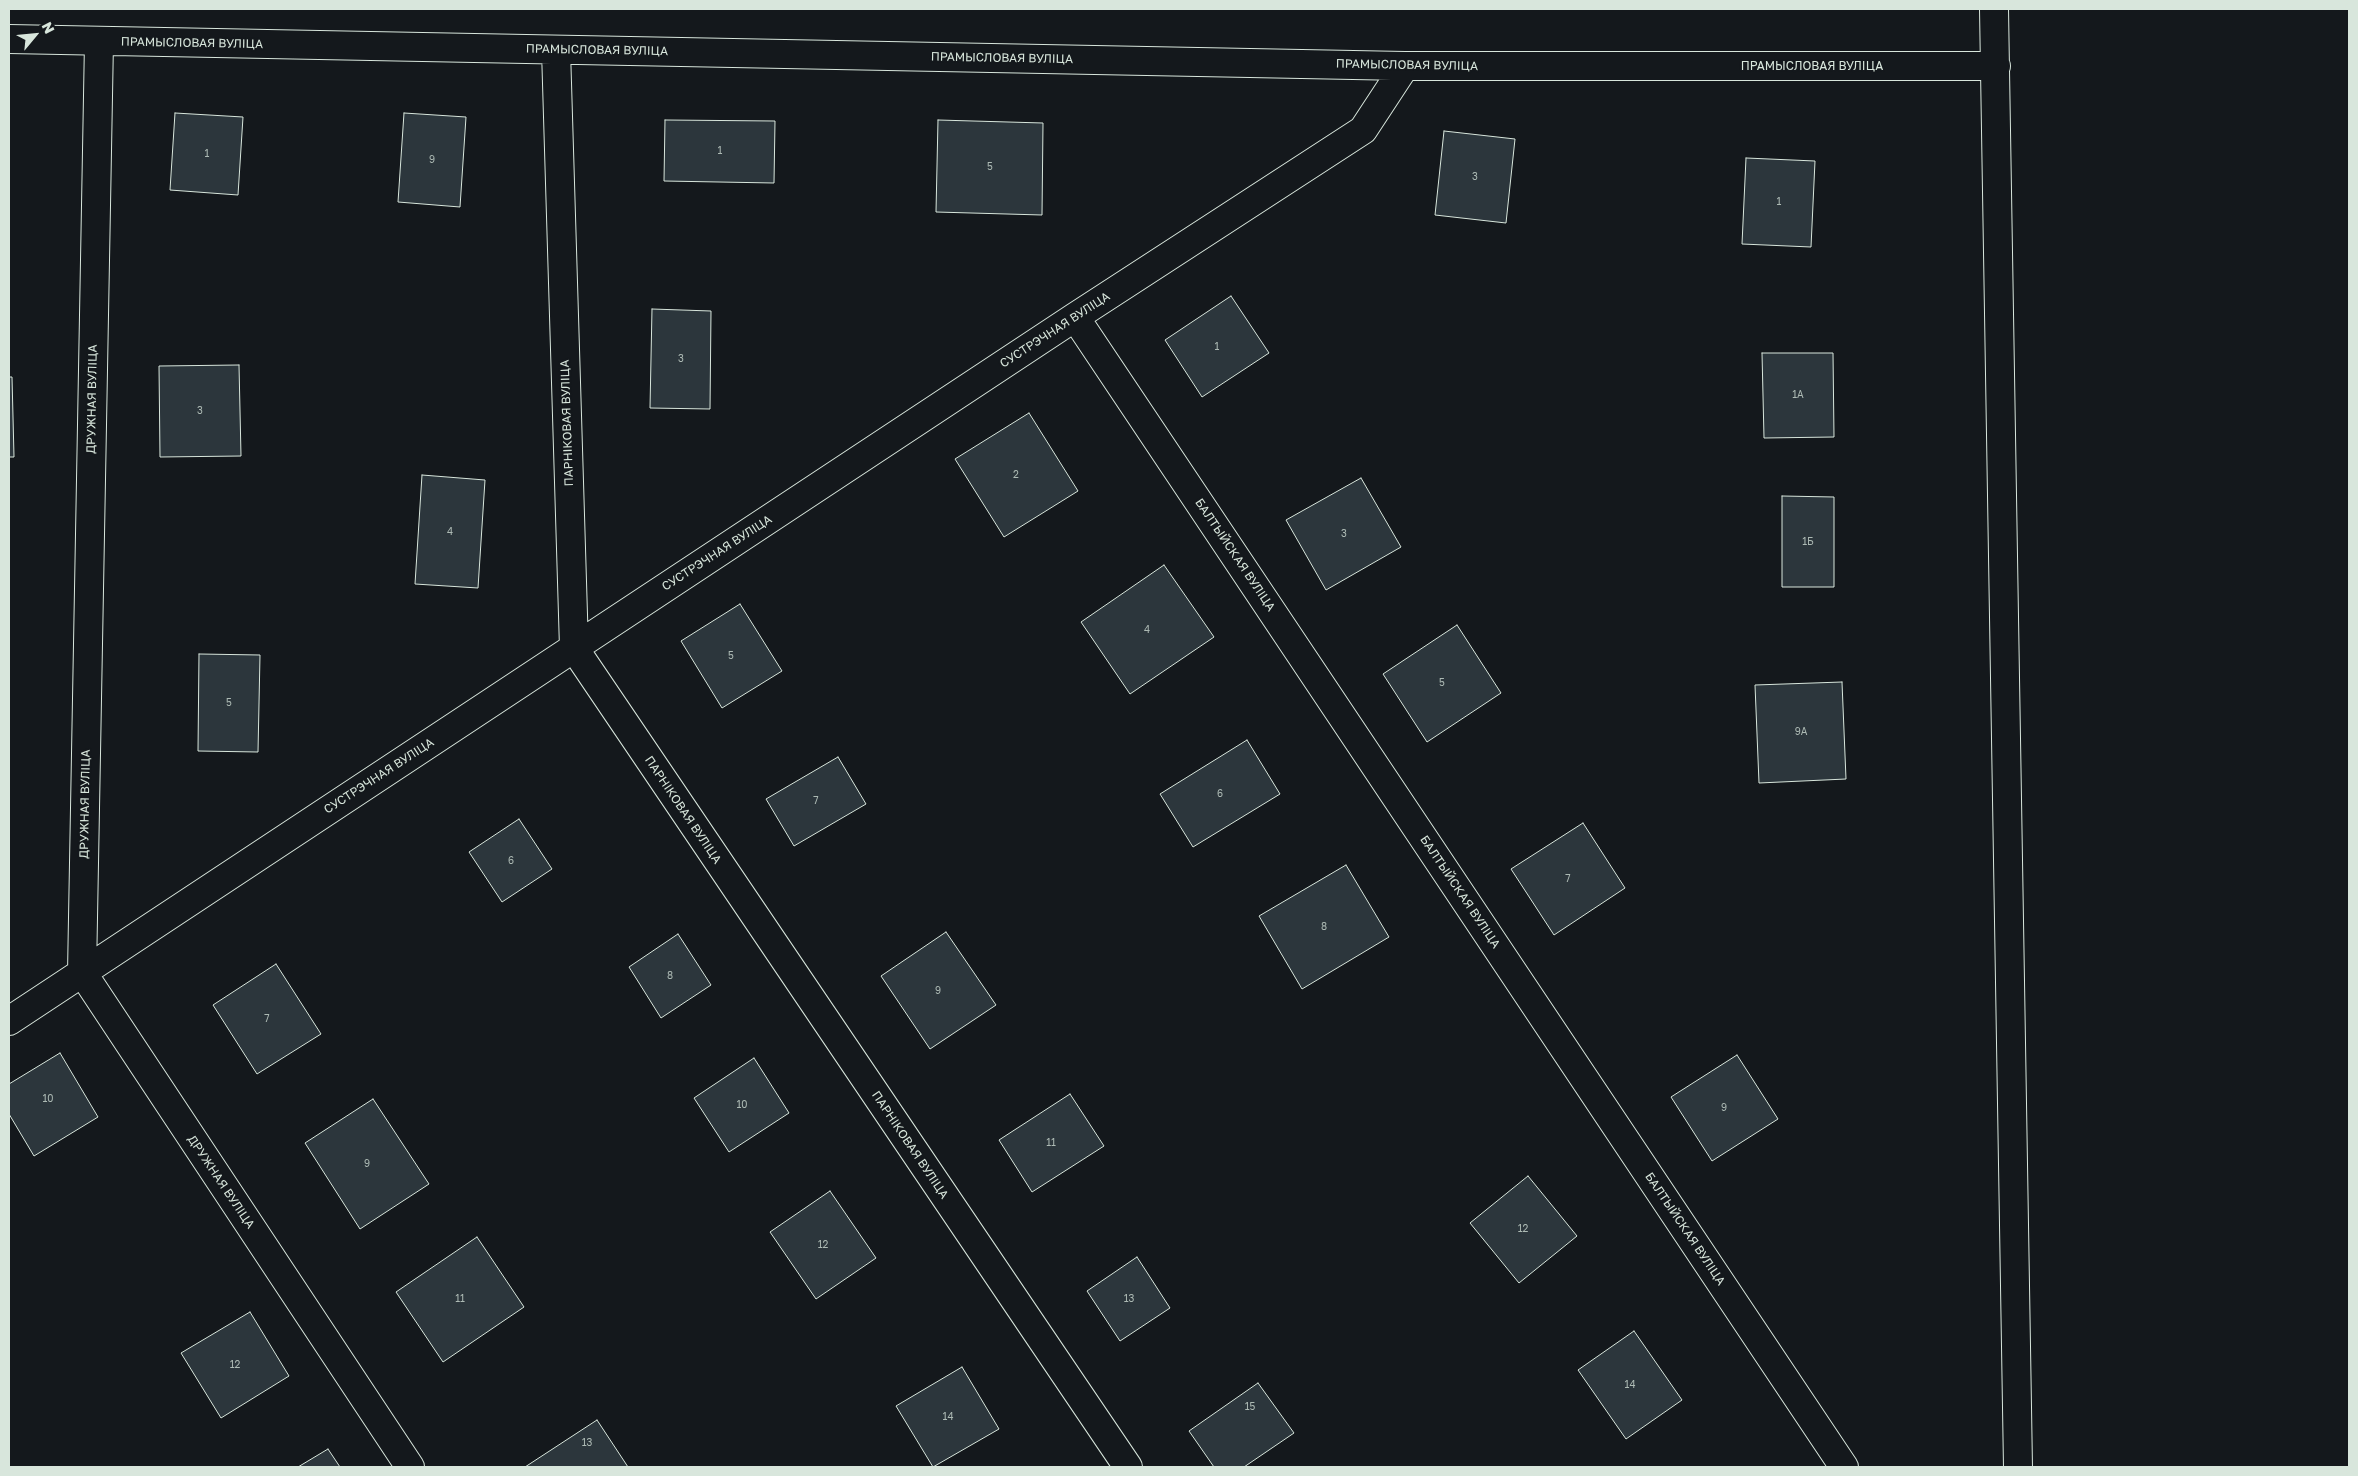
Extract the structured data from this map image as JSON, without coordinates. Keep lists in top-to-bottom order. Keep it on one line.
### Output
{"streets":{"street":["ПРАМЫСЛОВАЯ ВУЛІЦА","СУСТРЭЧНАЯ ВУЛІЦА","ДРУЖНАЯ ВУЛІЦА","ПАРНІКОВАЯ ВУЛІЦА","БАЛТЫЙСКАЯ ВУЛІЦА"]},"crossings":[["ПРАМЫСЛОВАЯ ВУЛІЦА","СУСТРЭЧНАЯ ВУЛІЦА"],["ПРАМЫСЛОВАЯ ВУЛІЦА","ДРУЖНАЯ ВУЛІЦА"],["ПРАМЫСЛОВАЯ ВУЛІЦА","ПАРНІКОВАЯ ВУЛІЦА"],["СУСТРЭЧНАЯ ВУЛІЦА","ДРУЖНАЯ ВУЛІЦА"],["СУСТРЭЧНАЯ ВУЛІЦА","ПАРНІКОВАЯ ВУЛІЦА"],["СУСТРЭЧНАЯ ВУЛІЦА","БАЛТЫЙСКАЯ ВУЛІЦА"]],"house_numbers":["1","1","9","5","3","1","1","3","1А","3","2","4","3","1Б","4","5","5","5","9А","6","7","6","7","8","8","9","7","10","10","9","11","9","12","12","11","13","12","14","15","14","13"],"north":"top right"}
